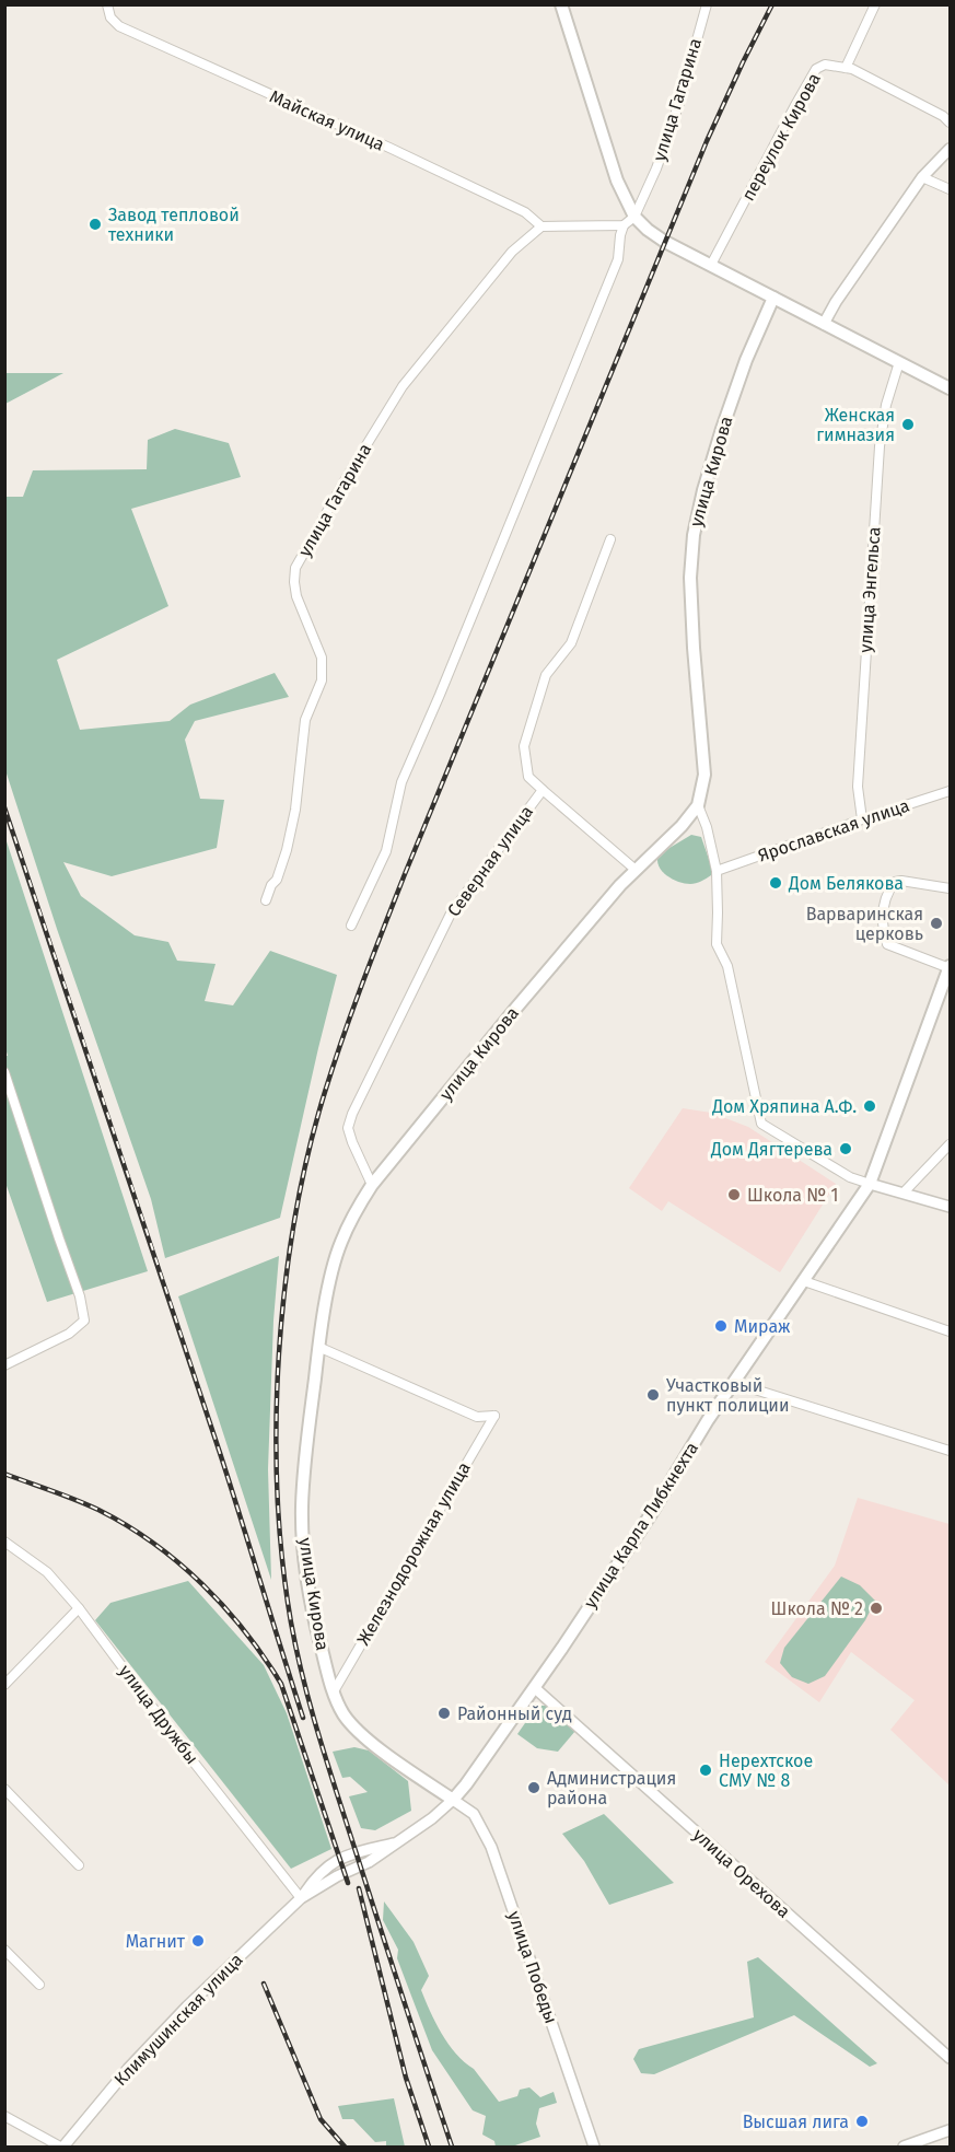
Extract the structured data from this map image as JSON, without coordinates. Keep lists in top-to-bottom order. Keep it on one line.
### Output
{"streets":{"main road":["улица Кирова","улица Карла Либкнехта"],"street":["улица Гагарина","Майская улица","переулок Кирова","улица Энгельса","Ярославская улица","Северная улица","Железнодорожная улица","улица Дружбы","улица Орехова","улица Победы","Климушинская улица"]},"crossings":[["улица Гагарина","Майская улица"],["улица Кирова","Северная улица"],["улица Кирова","улица Карла Либкнехта"],["улица Кирова","Железнодорожная улица"],["улица Кирова","улица Победы"],["улица Кирова","Климушинская улица"],["улица Энгельса","Ярославская улица"],["улица Карла Либкнехта","улица Орехова"],["улица Карла Либкнехта","улица Победы"],["улица Карла Либкнехта","Климушинская улица"],["улица Дружбы","Климушинская улица"],["улица Победы","Климушинская улица"]],"places":["Завод тепловой техники","Женская гимназия","Дом Белякова","Варваринская церковь","Дом Хряпина А.Ф.","Дом Дягтерева","Школа № 1","Мираж","Участковый пункт полиции","Школа № 2","Районный суд","Нерехтское СМУ № 8","Администрация района","Магнит","Высшая лига"]}
